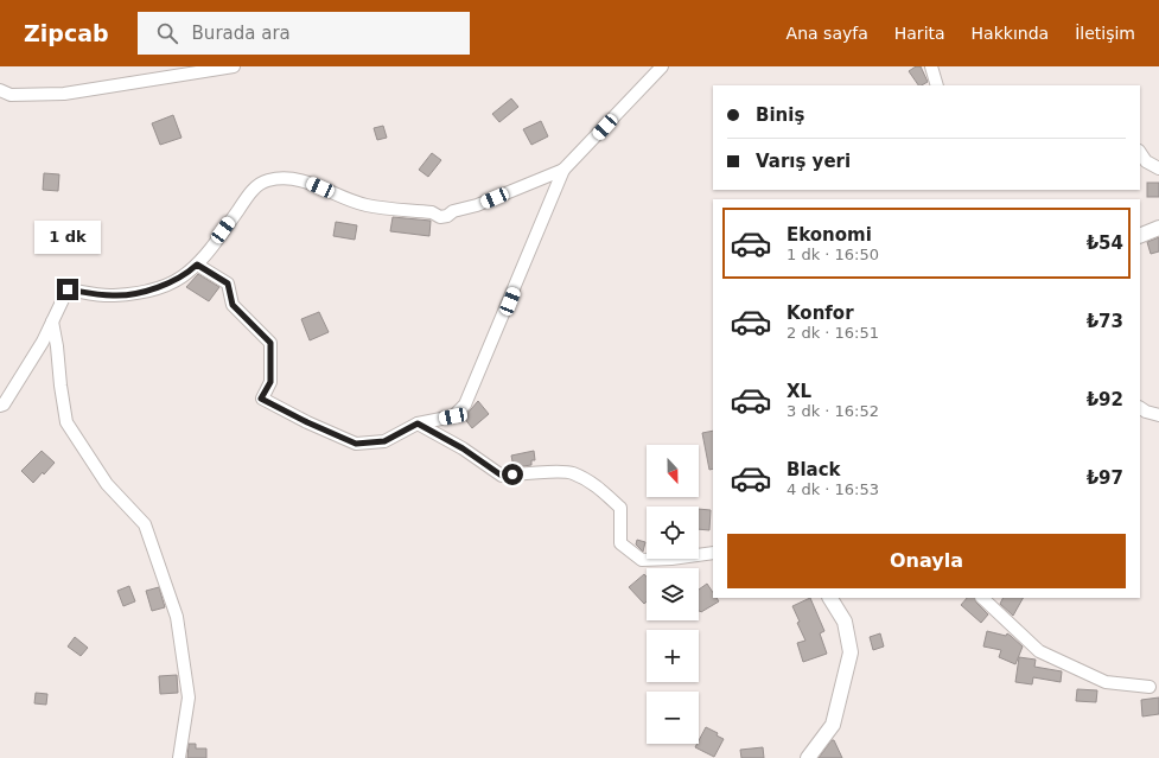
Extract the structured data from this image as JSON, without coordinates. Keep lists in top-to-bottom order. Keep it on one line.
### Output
{"north":"bottom","page":{"header":"Zipcab","search":"Burada ara","nav":["Ana sayfa","Harita","Hakkında","İletişim"],"banner":["Biniş","Varış yeri"],"list":[{"name":"Ekonomi","note":"1 dk · 16:50","value":"₺54"},{"name":"Konfor","note":"2 dk · 16:51","value":"₺73"},{"name":"XL","note":"3 dk · 16:52","value":"₺92"},{"name":"Black","note":"4 dk · 16:53","value":"₺97"}],"bubble":"1 dk","map_buttons":["+","−"],"buttons":"Onayla"}}
